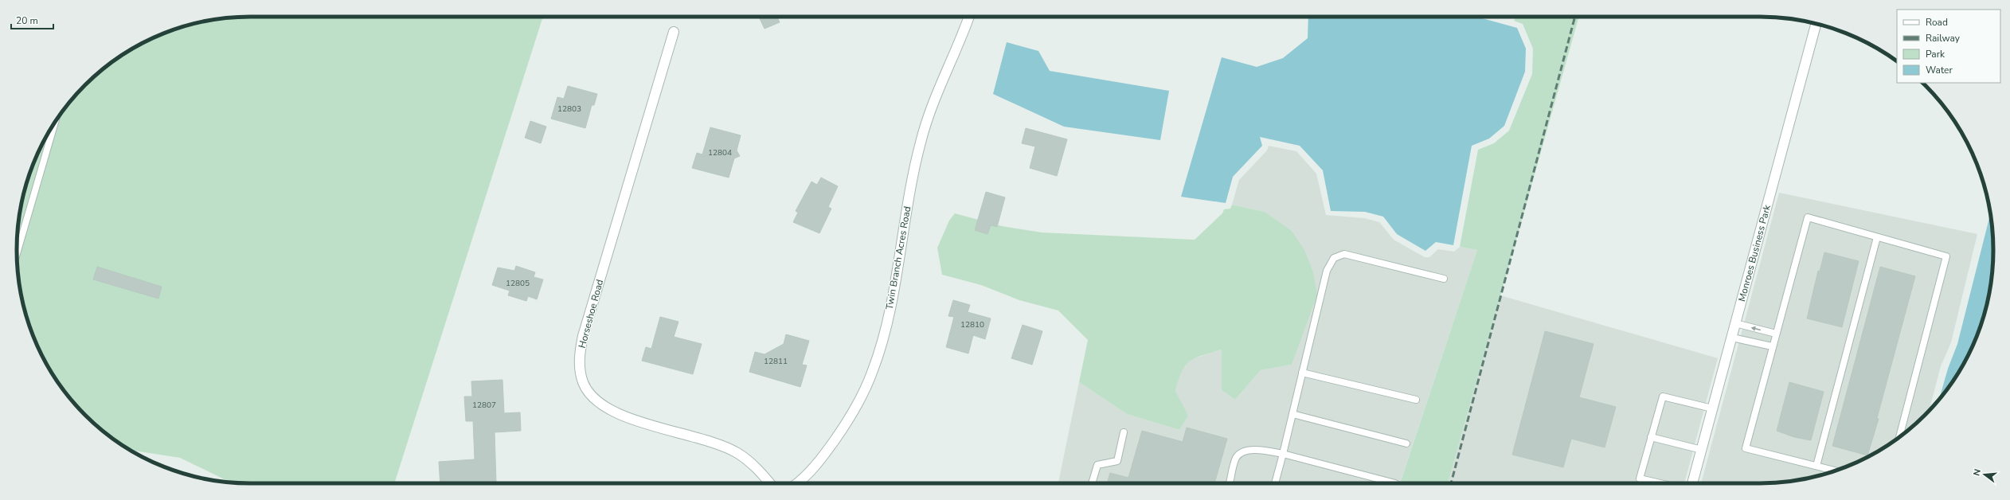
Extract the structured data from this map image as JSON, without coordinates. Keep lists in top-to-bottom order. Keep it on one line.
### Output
{"streets":{"street":["Monroes Business Park","Twin Branch Acres Road","Horseshoe Road"]},"house_numbers":["12803","12804","12805","12810","12811","12807"],"legend":["Road","Railway","Park","Water"],"scale_bar":"20 m","north":"left"}
